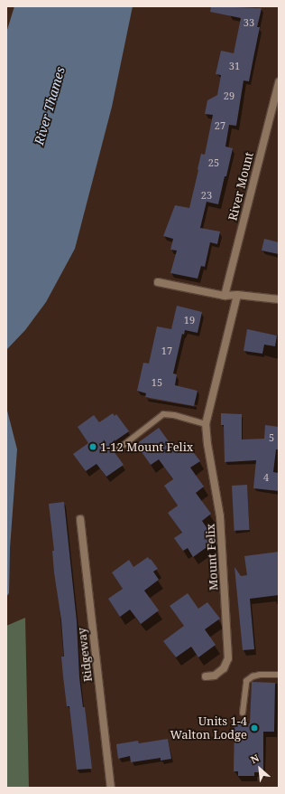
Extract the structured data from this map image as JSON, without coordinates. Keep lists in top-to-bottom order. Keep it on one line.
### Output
{"streets":{"street":["River Mount","Mount Felix","Ridgeway"]},"water":["River Thames"],"places":["1-12 Mount Felix","Units 1-4 Walton Lodge"],"house_numbers":["33","31","29","27","25","23","19","17","15","5","4"],"north":"top left"}
